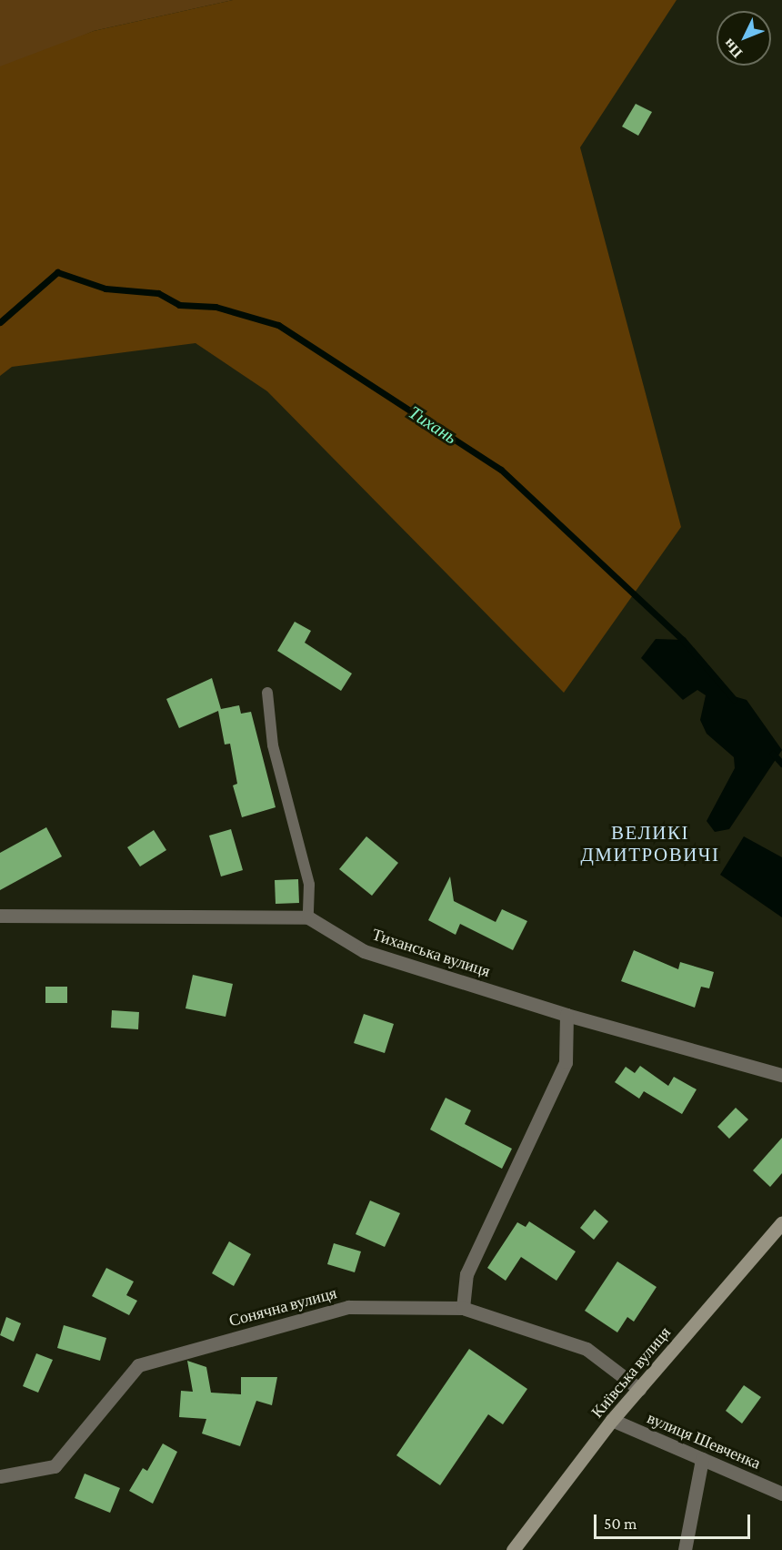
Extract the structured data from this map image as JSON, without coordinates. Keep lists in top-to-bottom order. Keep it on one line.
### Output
{"streets":{"main road":["Київська вулиця"],"street":["Тиханська вулиця","Сонячна вулиця","вулиця Шевченка"]},"crossings":[["Сонячна вулиця","Київська вулиця"],["Київська вулиця","вулиця Шевченка"]],"districts":["ВЕЛИКІ ДМИТРОВИЧІ"],"water":["Тихань"],"scale_bar":"50 m","north":"bottom left"}
